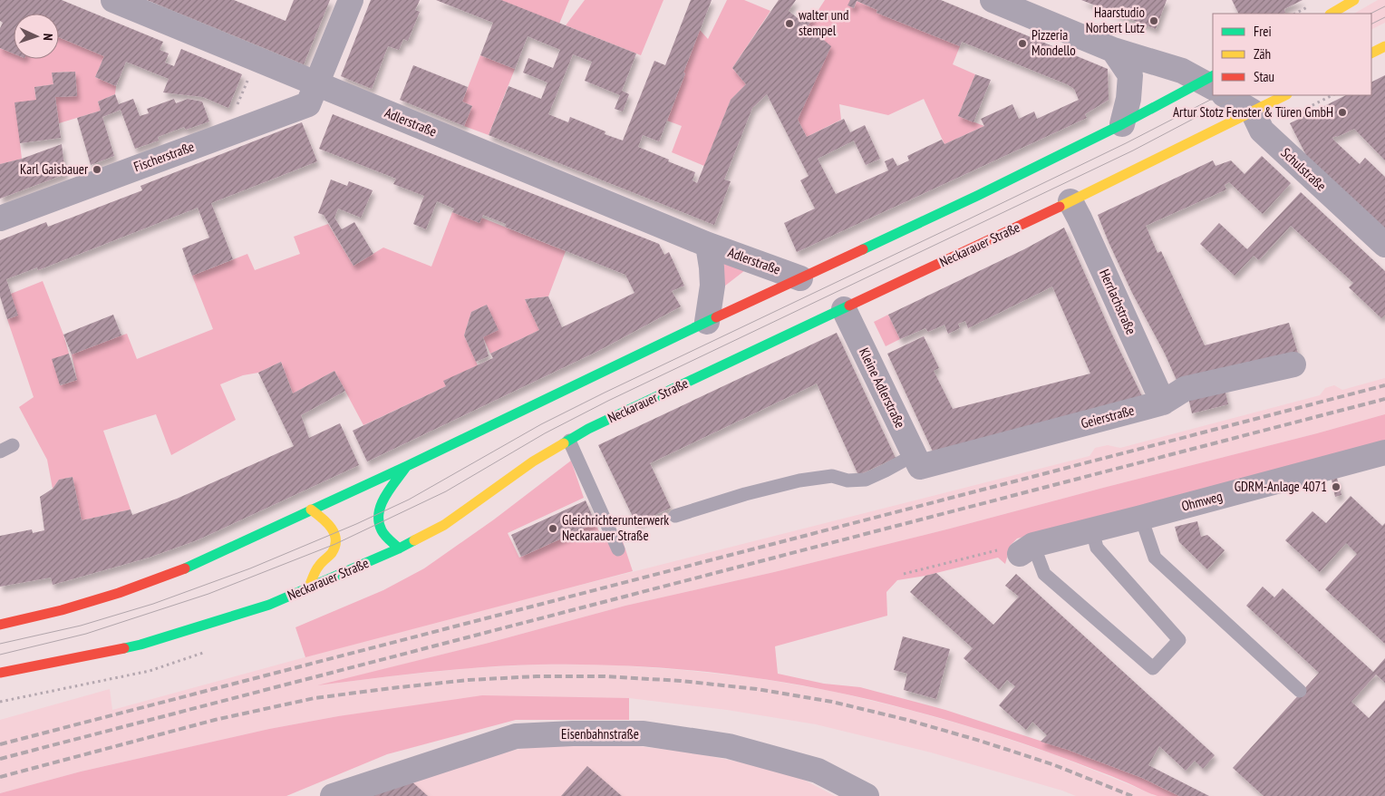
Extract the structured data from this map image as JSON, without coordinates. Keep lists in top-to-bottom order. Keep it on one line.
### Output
{"streets":{"main road":["Neckarauer Straße"],"street":["Adlerstraße","Fischerstraße","Schulstraße","Herrlachstraße","Kleine Adlerstraße","Geierstraße","Ohmweg","Eisenbahnstraße"]},"crossings":[["Adlerstraße","Fischerstraße"],["Schulstraße","Neckarauer Straße"],["Neckarauer Straße","Herrlachstraße"],["Neckarauer Straße","Kleine Adlerstraße"],["Herrlachstraße","Geierstraße"],["Kleine Adlerstraße","Geierstraße"]],"places":["Haarstudio Norbert Lutz","walter und stempel","Pizzeria Mondello","Artur Stotz Fenster & Türen GmbH","Karl Gaisbauer","GDRM-Anlage 4071","Gleichrichterunterwerk Neckarauer Straße"],"legend":["Frei","Zäh","Stau"],"north":"right"}
